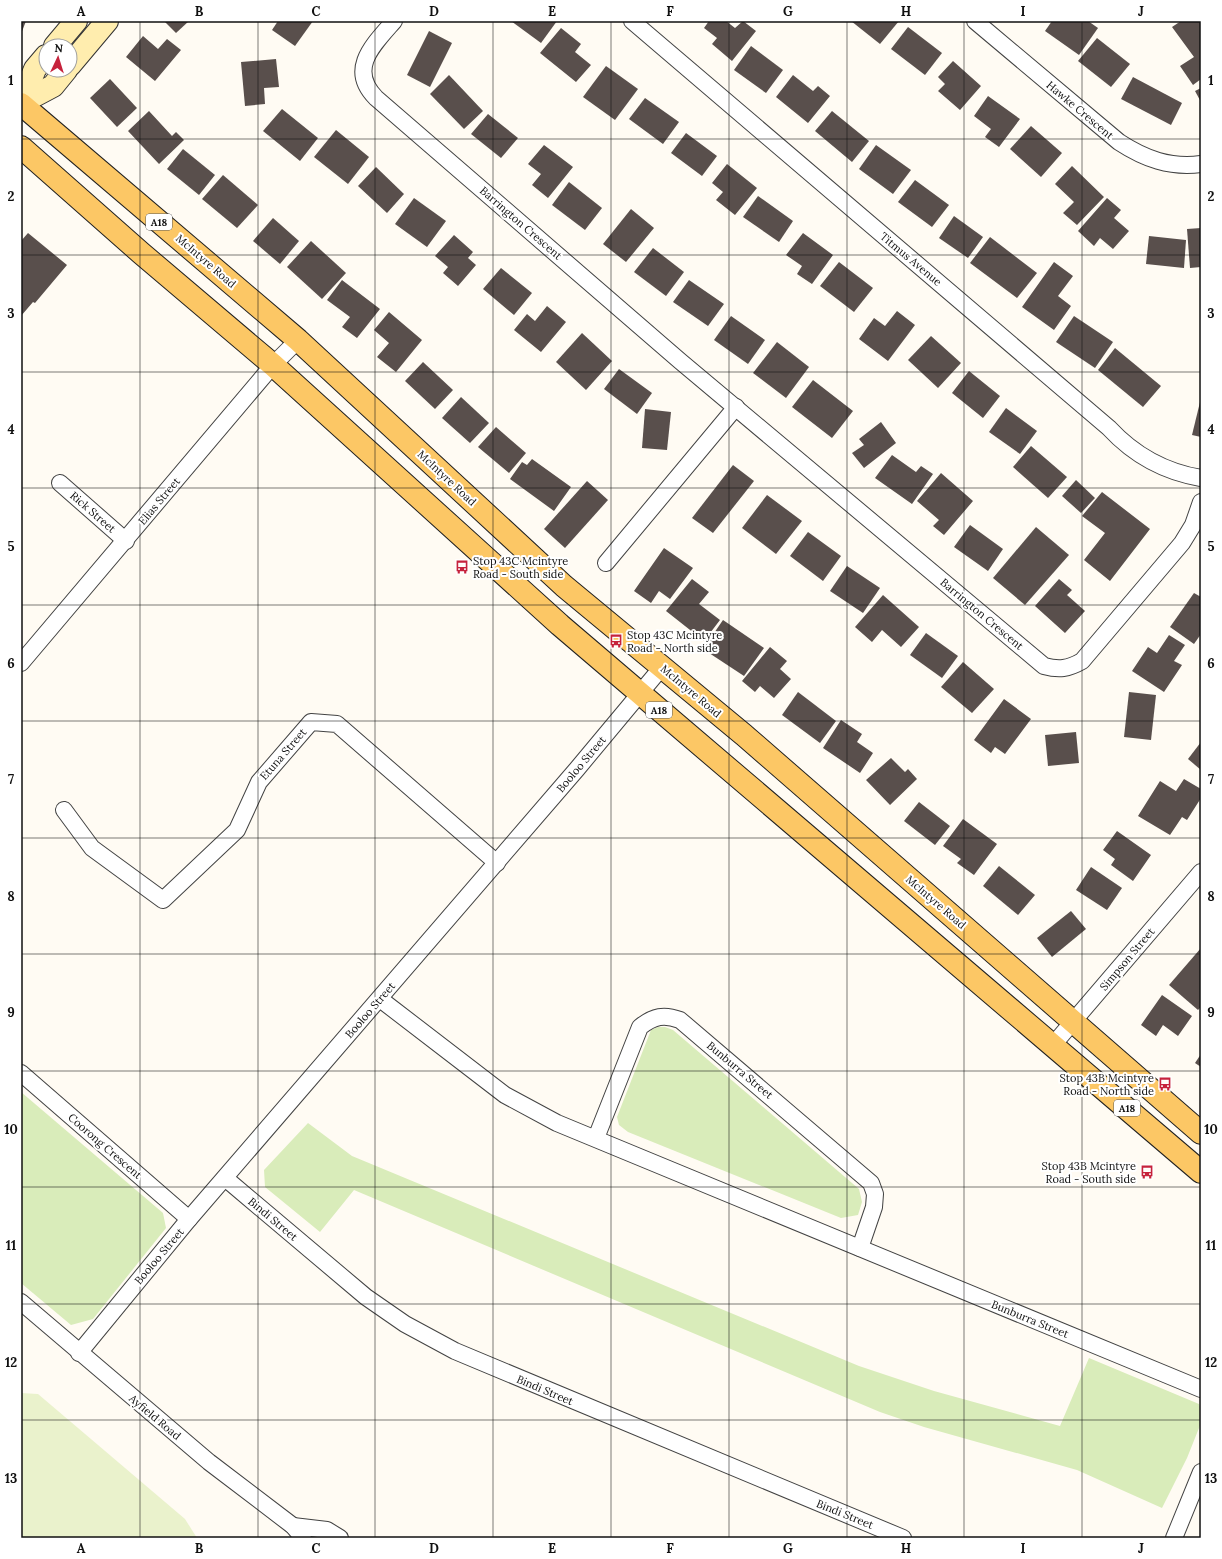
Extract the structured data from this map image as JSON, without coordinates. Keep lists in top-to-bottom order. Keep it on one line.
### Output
{"streets":{"main road":["A18","McIntyre Road"],"street":["Hawke Crescent","Barrington Crescent","Titmus Avenue","Elias Street","Rick Street","Etuna Street","Booloo Street","Simpson Street","Bunburra Street","Coorong Crescent","Bindi Street","Ayfield Road"]},"crossings":[["A18","Elias Street"],["A18","Booloo Street"],["A18","Simpson Street"],["McIntyre Road","Elias Street"],["McIntyre Road","Booloo Street"],["McIntyre Road","Simpson Street"],["Elias Street","Rick Street"],["Etuna Street","Booloo Street"],["Booloo Street","Bunburra Street"],["Booloo Street","Coorong Crescent"],["Booloo Street","Bindi Street"],["Booloo Street","Ayfield Road"]],"places":{"bus stop":["Stop 43C Mcintyre Road - South side","Stop 43C Mcintyre Road - North side","Stop 43B Mcintyre Road - North side","Stop 43B Mcintyre Road - South side"]},"north":"top","grid":{"columns":["A","B","C","D","E","F","G","H","I","J"],"rows":["1","2","3","4","5","6","7","8","9","10","11","12","13"]}}
